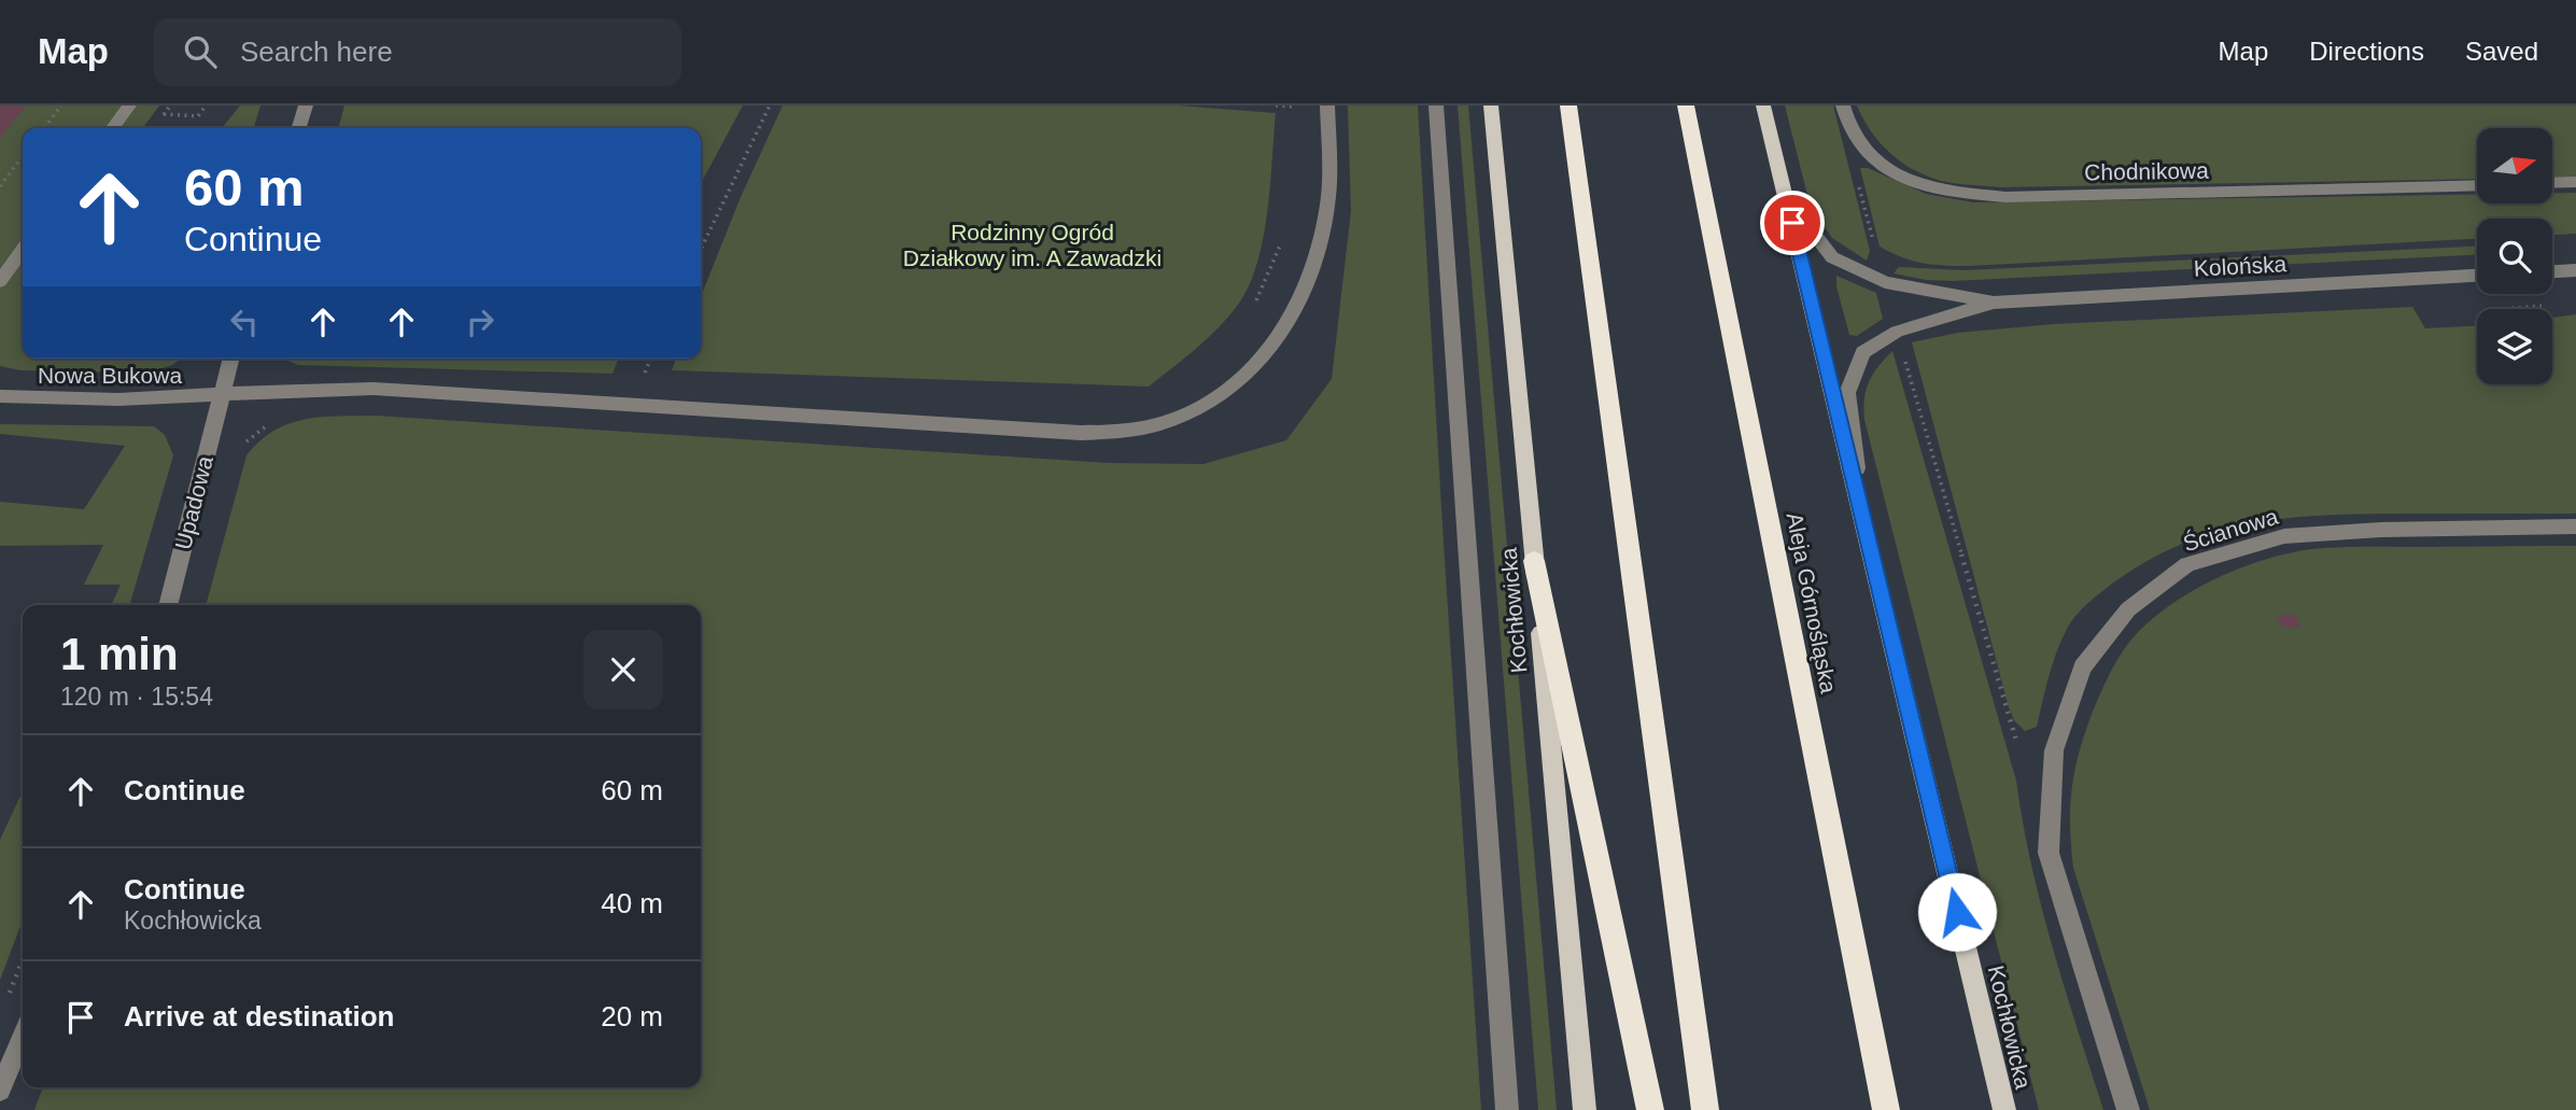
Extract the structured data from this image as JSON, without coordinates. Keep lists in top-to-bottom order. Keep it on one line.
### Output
{"streets":{"highway":["Aleja Górnośląska"],"main road":["Kochłowicka"],"street":["Chodnikowa","Kolońska","Nowa Bukowa","Upadowa","Ścianowa"]},"crossings":[["Nowa Bukowa","Upadowa"]],"parks":["Rodzinny Ogród Działkowy im. A Zawadzki"],"north":"right","page":{"header":"Map","search":"Search here","nav":["Map","Directions","Saved"],"turn":["60 m","Continue"],"heading":["1 min","120 m · 15:54"],"list":[{"name":"Continue","value":"60 m"},{"name":"Continue","note":"Kochłowicka","value":"40 m"},{"name":"Arrive at destination","value":"20 m"}]}}
